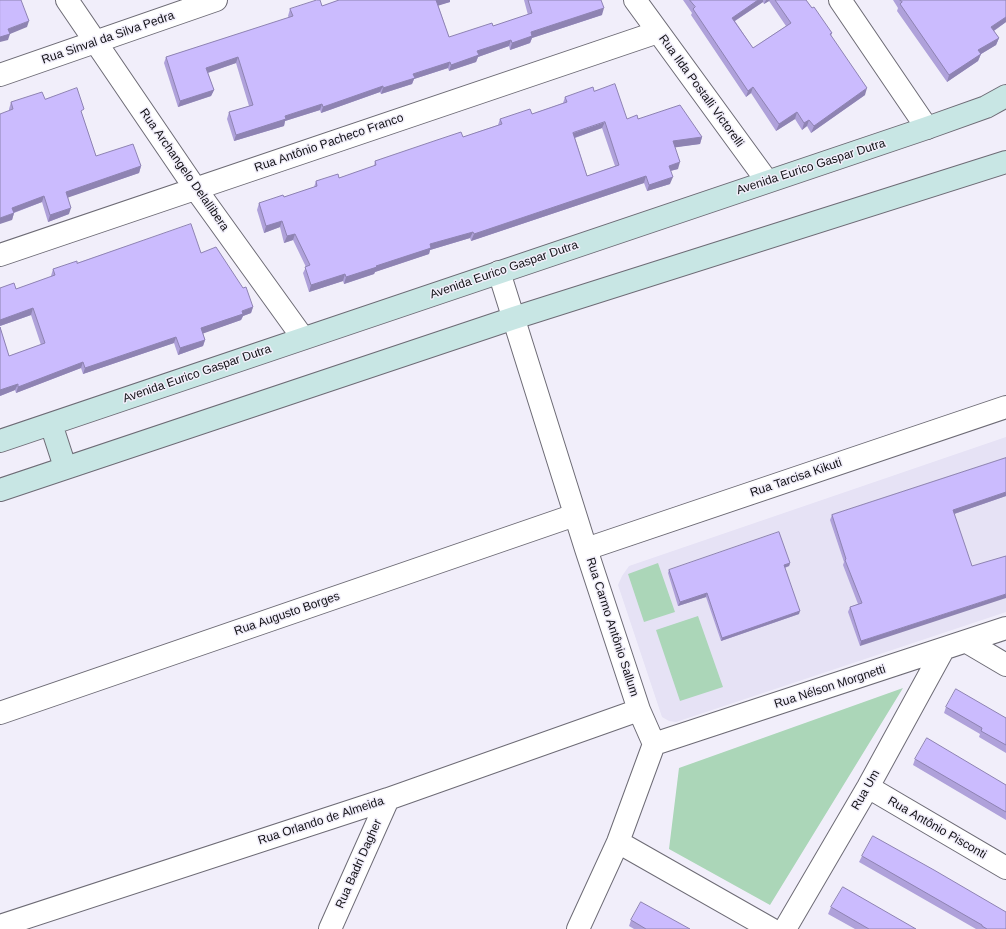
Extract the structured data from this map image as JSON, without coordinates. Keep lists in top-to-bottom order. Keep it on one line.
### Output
{"streets":{"street":["Rua Sinval da Silva Pedra","Rua Ilda Postalli Victorelli","Rua Antônio Pacheco Franco","Avenida Eurico Gaspar Dutra","Rua Archangelo Delallibera","Rua Tarcisa Kikuti","Rua Augusto Borges","Rua Carmo Antônio Sallum","Rua Nélson Morgnetti","Rua Um","Rua Orlando de Almeida","Rua Antônio Pisconti","Rua Badri Dagher"]},"crossings":[["Rua Sinval da Silva Pedra","Rua Archangelo Delallibera"],["Rua Ilda Postalli Victorelli","Rua Antônio Pacheco Franco"],["Rua Ilda Postalli Victorelli","Avenida Eurico Gaspar Dutra"],["Rua Antônio Pacheco Franco","Rua Archangelo Delallibera"],["Avenida Eurico Gaspar Dutra","Rua Archangelo Delallibera"],["Avenida Eurico Gaspar Dutra","Rua Carmo Antônio Sallum"],["Rua Tarcisa Kikuti","Rua Carmo Antônio Sallum"],["Rua Augusto Borges","Rua Carmo Antônio Sallum"],["Rua Carmo Antônio Sallum","Rua Nélson Morgnetti"],["Rua Carmo Antônio Sallum","Rua Orlando de Almeida"],["Rua Nélson Morgnetti","Rua Um"],["Rua Um","Rua Antônio Pisconti"],["Rua Orlando de Almeida","Rua Badri Dagher"]]}
